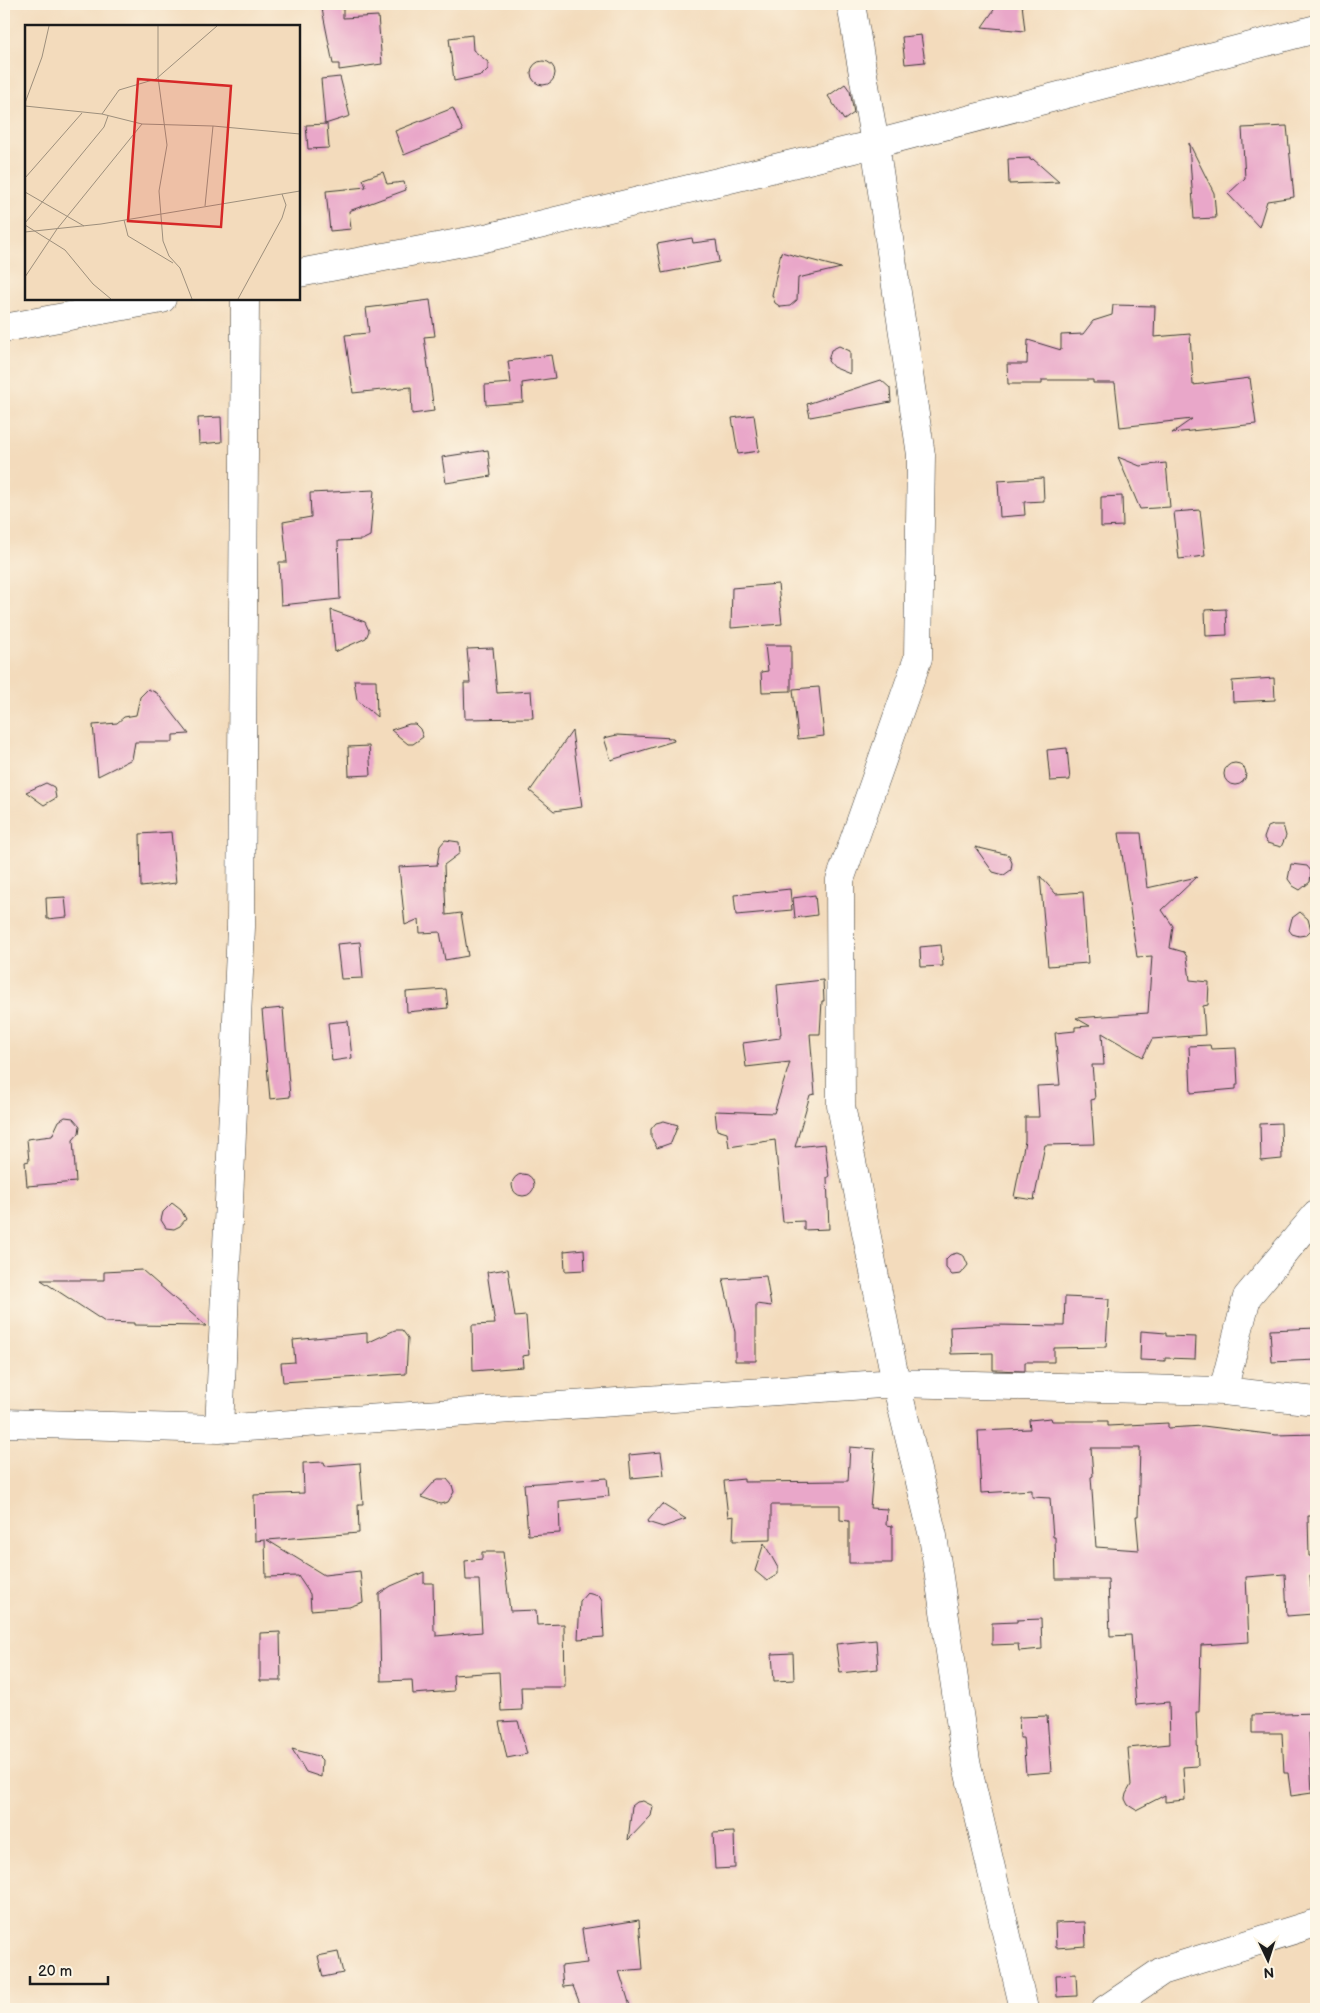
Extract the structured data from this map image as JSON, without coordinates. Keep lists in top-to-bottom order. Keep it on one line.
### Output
{"scale_bar":"20 m","north":"bottom"}
